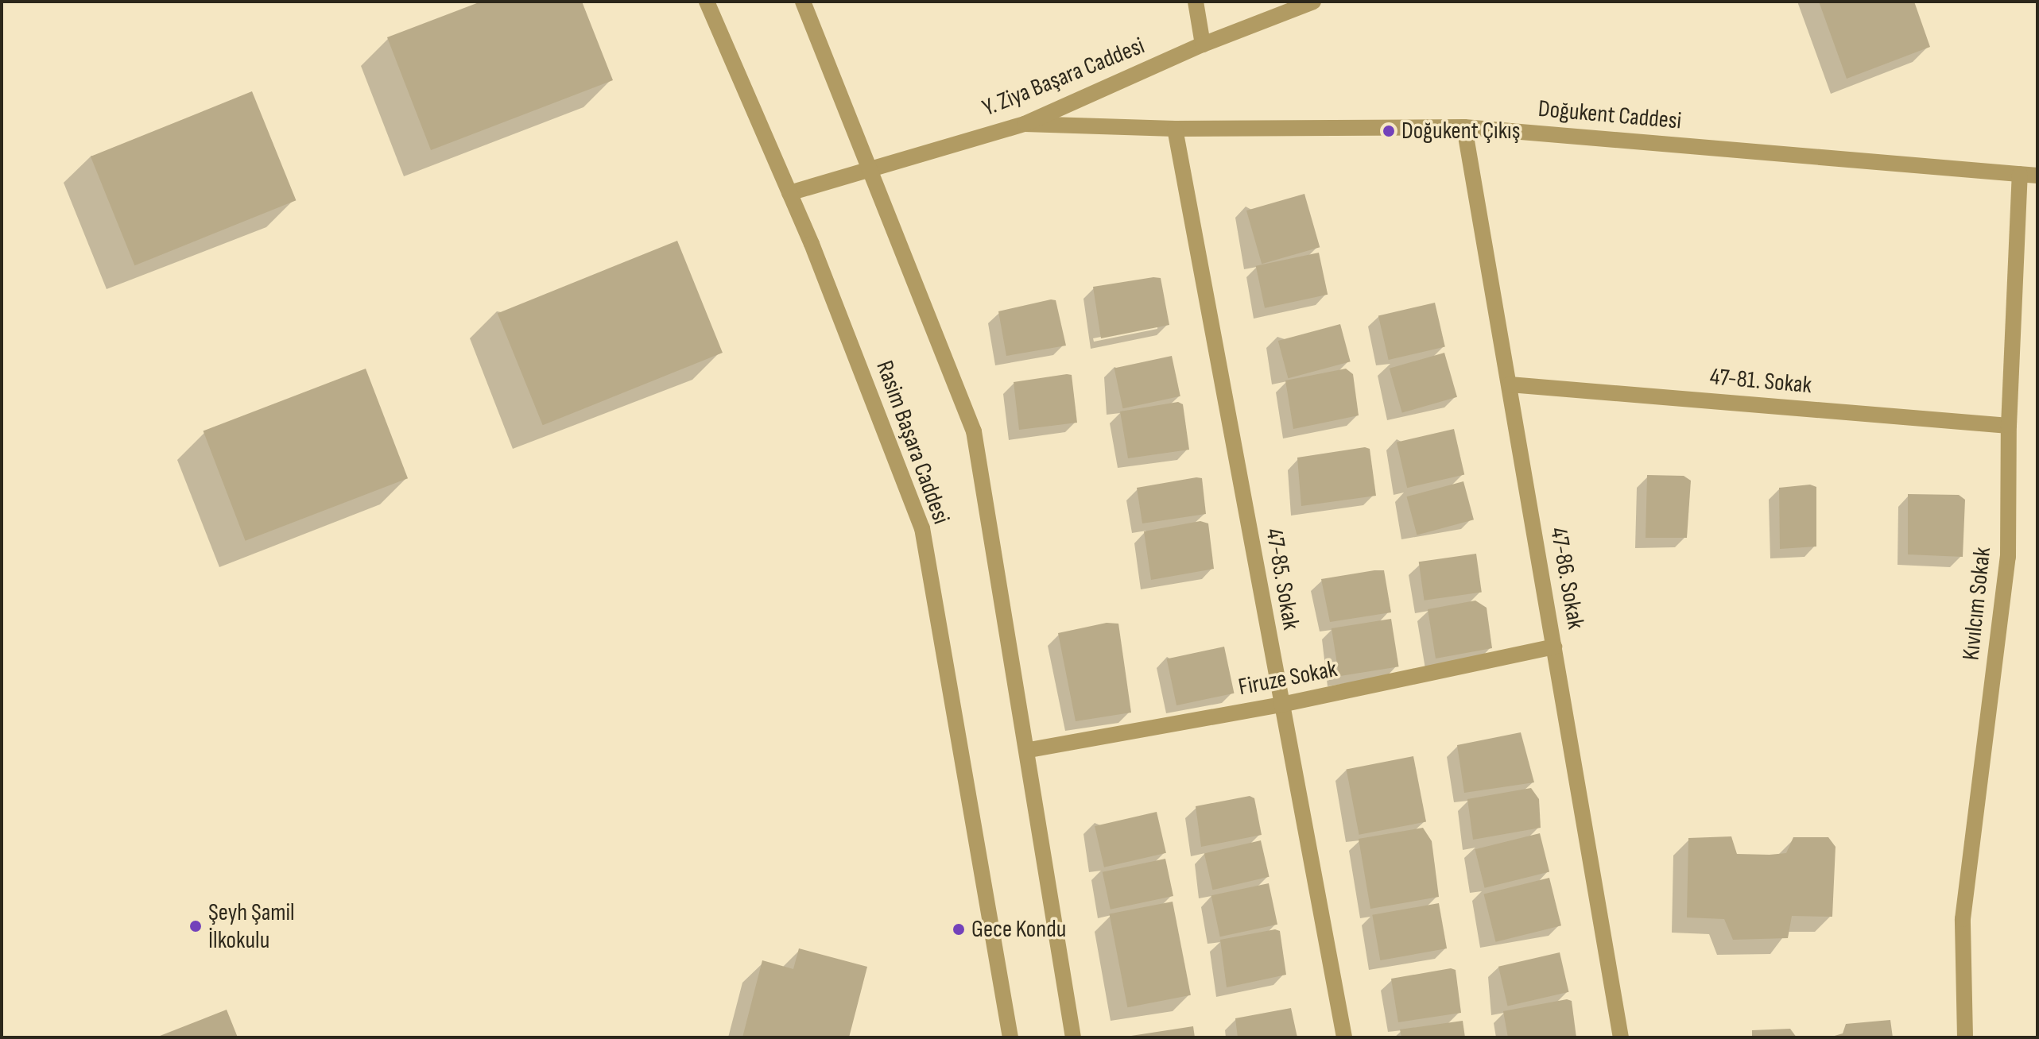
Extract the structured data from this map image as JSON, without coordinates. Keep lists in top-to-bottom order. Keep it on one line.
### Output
{"streets":{"street":["Y. Ziya Başara Caddesi","Doğukent Caddesi","47-81. Sokak","Rasim Başara Caddesi","47-86. Sokak","47-85. Sokak","Kıvılcım Sokak","Firuze Sokak"]},"crossings":[["Y. Ziya Başara Caddesi","Doğukent Caddesi"],["Y. Ziya Başara Caddesi","Rasim Başara Caddesi"],["Doğukent Caddesi","47-86. Sokak"],["Doğukent Caddesi","47-85. Sokak"],["Doğukent Caddesi","Kıvılcım Sokak"],["47-81. Sokak","47-86. Sokak"],["47-81. Sokak","Kıvılcım Sokak"],["Rasim Başara Caddesi","Firuze Sokak"],["47-86. Sokak","Firuze Sokak"],["47-85. Sokak","Firuze Sokak"]],"places":["Doğukent Çıkış","Şeyh Şamil İlkokulu","Gece Kondu"]}
